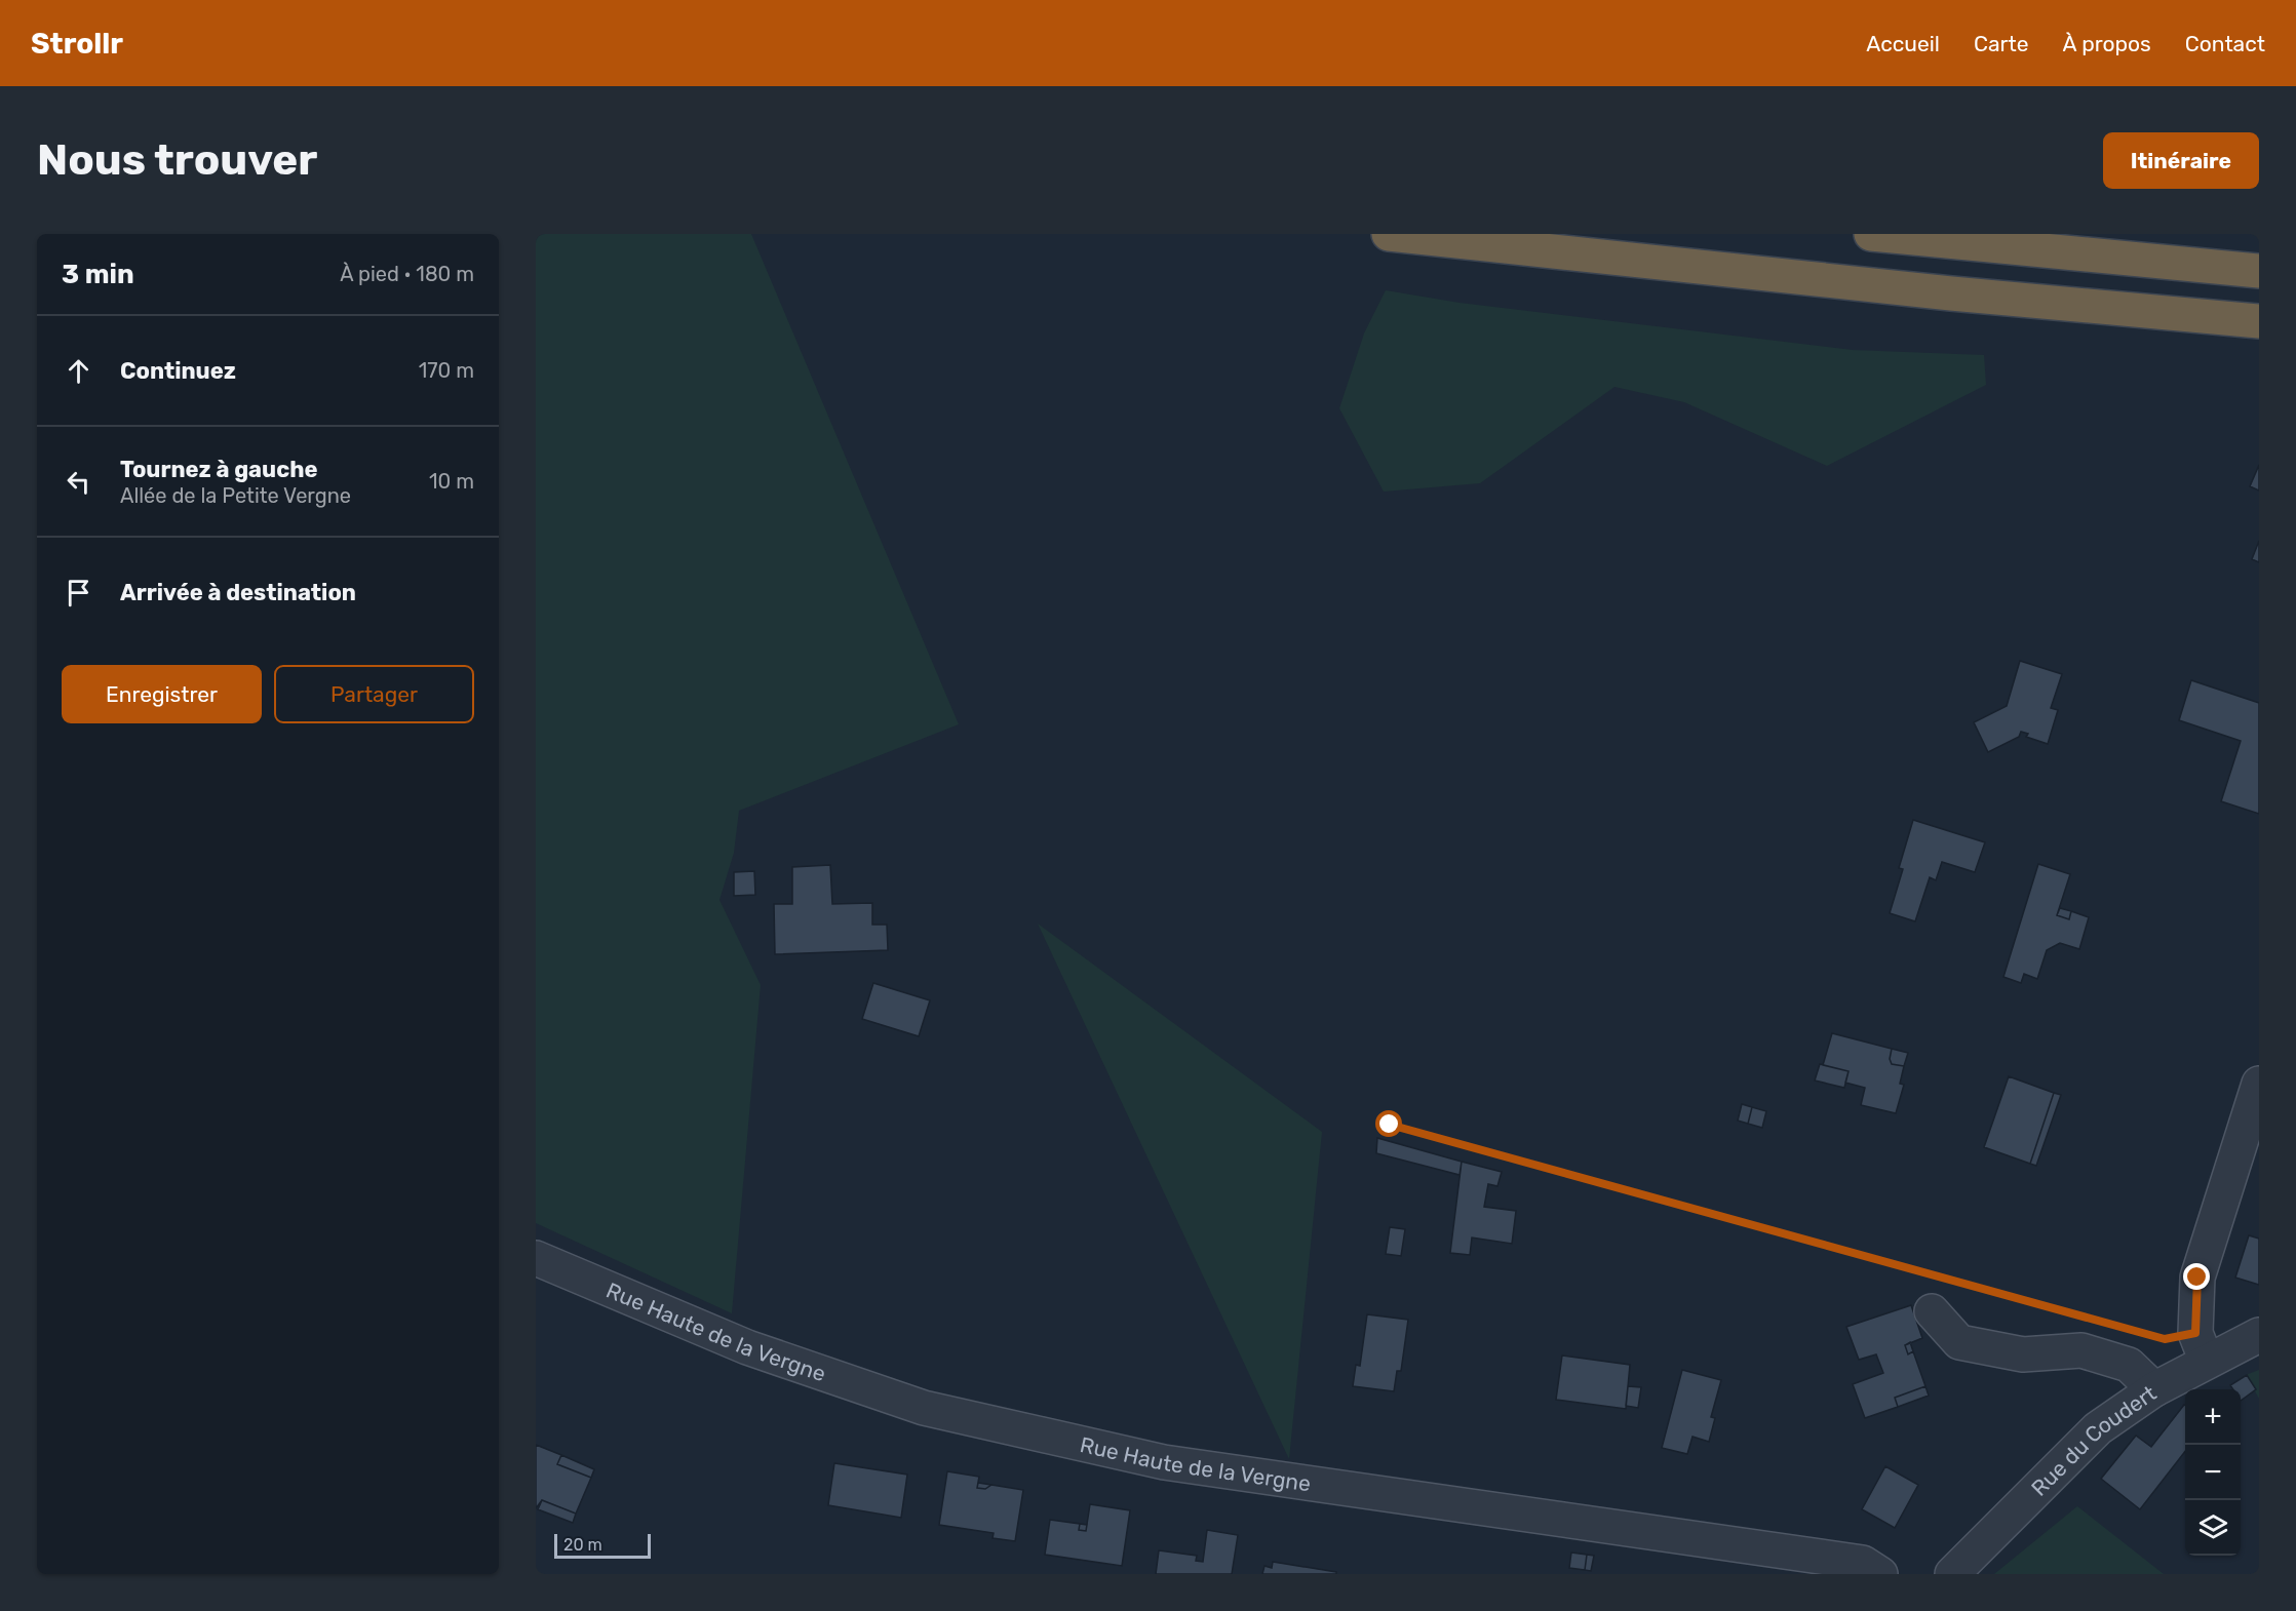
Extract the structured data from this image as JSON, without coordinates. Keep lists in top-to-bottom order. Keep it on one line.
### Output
{"streets":{"street":["Rue Haute de la Vergne","Rue du Coudert"]},"scale_bar":"20 m","page":{"header":"Strollr","nav":["Accueil","Carte","À propos","Contact"],"buttons":["Itinéraire",["Enregistrer","Partager"]],"title":"Nous trouver","heading":["3 min","À pied · 180 m"],"list":[["Continuez","170 m"],["Tournez à gauche","Allée de la Petite Vergne","10 m"],"Arrivée à destination"],"map_buttons":["+","−"],"scale":"20 m"}}
